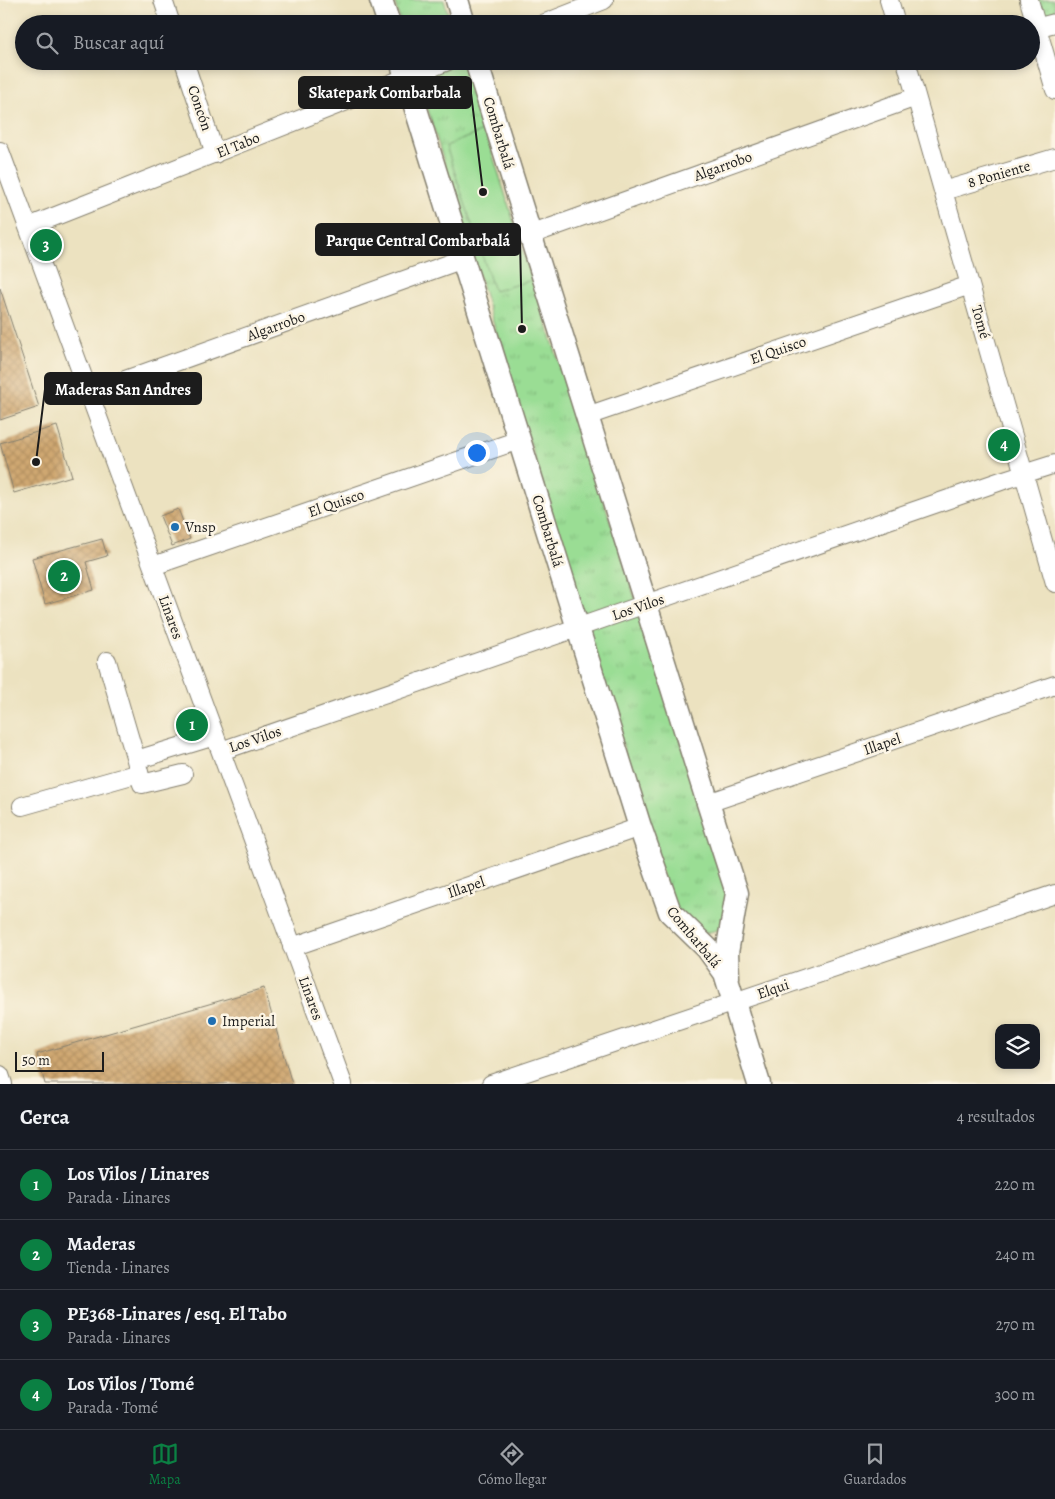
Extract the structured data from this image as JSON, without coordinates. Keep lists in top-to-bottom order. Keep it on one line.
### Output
{"streets":{"main road":["Combarbalá"],"street":["Concón","El Tabo","Algarrobo","8 Poniente","Tomé","El Quisco","Los Vilos","Linares","Illapel","Elqui"]},"crossings":[["Concón","El Tabo"],["Combarbalá","El Tabo"],["Combarbalá","Algarrobo"],["Combarbalá","El Quisco"],["Combarbalá","Los Vilos"],["Combarbalá","Illapel"],["Combarbalá","Elqui"],["El Tabo","Linares"],["Algarrobo","Tomé"],["Algarrobo","Linares"],["8 Poniente","Tomé"],["Tomé","El Quisco"],["Tomé","Los Vilos"],["El Quisco","Linares"],["Los Vilos","Linares"],["Linares","Illapel"]],"places":["Skatepark Combarbala","Parque Central Combarbalá","Maderas San Andres","Vnsp","Imperial"],"scale_bar":"50 m","page":{"search":"Buscar aquí","pins":["3","4","2","1"],"scale":"50 m","heading":["Cerca","4 resultados"],"list":[{"mark":"1","name":"Los Vilos / Linares","note":"Parada · Linares","value":"220 m"},{"mark":"2","name":"Maderas","note":"Tienda · Linares","value":"240 m"},{"mark":"3","name":"PE368-Linares / esq. El Tabo","note":"Parada · Linares","value":"270 m"},{"mark":"4","name":"Los Vilos / Tomé","note":"Parada · Tomé","value":"300 m"}],"nav":["Mapa","Cómo llegar","Guardados"]}}
